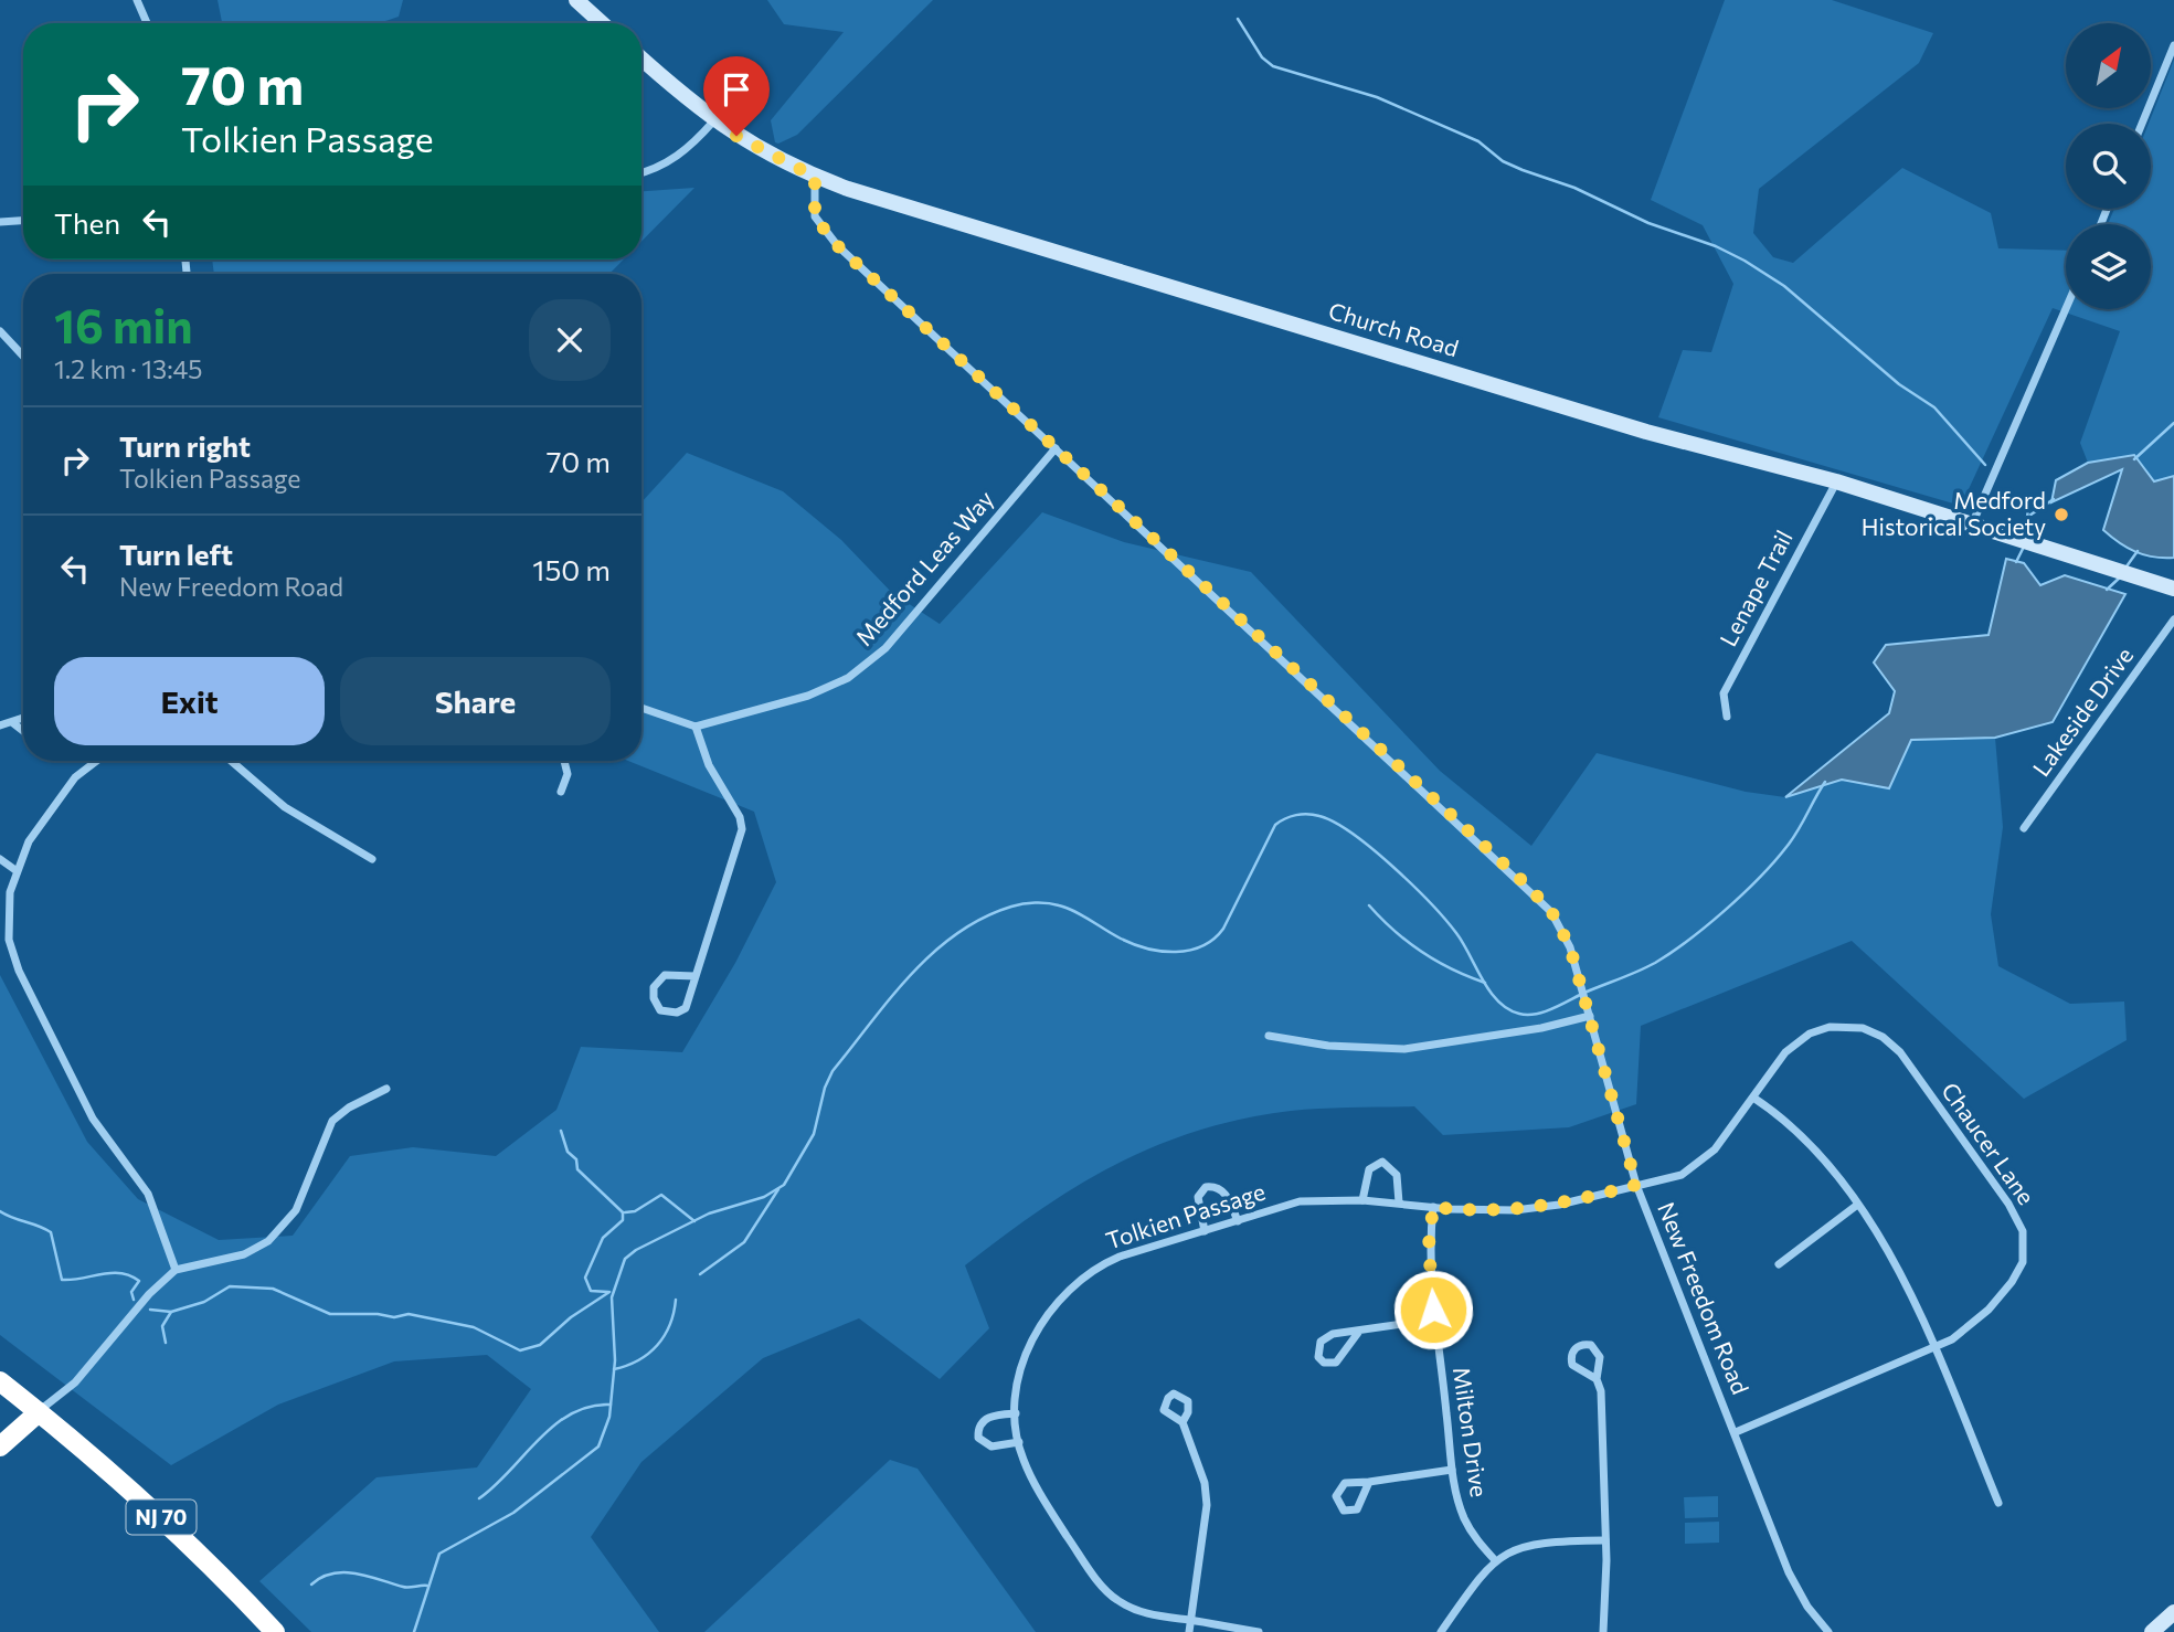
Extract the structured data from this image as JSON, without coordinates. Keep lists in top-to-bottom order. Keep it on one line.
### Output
{"streets":{"highway":["NJ 70"],"main road":["Church Road"],"street":["Medford Leas Way","Lenape Trail","Lakeside Drive","Chaucer Lane","Tolkien Passage","New Freedom Road","Milton Drive"]},"crossings":[["Church Road","Lenape Trail"],["Church Road","New Freedom Road"],["Medford Leas Way","New Freedom Road"],["Chaucer Lane","Tolkien Passage"],["Chaucer Lane","New Freedom Road"],["Tolkien Passage","New Freedom Road"],["Tolkien Passage","Milton Drive"]],"places":["Medford Historical Society"],"north":"top right","page":{"turn":["70 m","Tolkien Passage"],"then":"Then","heading":["16 min","1.2 km · 13:45"],"list":[{"name":"Turn right","note":"Tolkien Passage","value":"70 m"},{"name":"Turn left","note":"New Freedom Road","value":"150 m"}],"buttons":["Exit","Share"]}}
